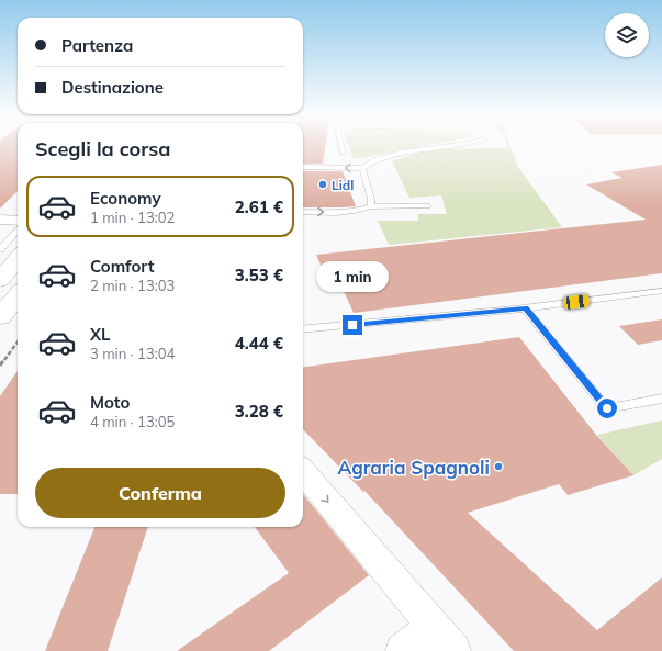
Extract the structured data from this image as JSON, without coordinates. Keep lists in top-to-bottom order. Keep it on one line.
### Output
{"places":["Lidl","Agraria Spagnoli"],"page":{"banner":["Partenza","Destinazione"],"heading":"Scegli la corsa","list":[{"name":"Economy","note":"1 min · 13:02","value":"2.61 €"},{"name":"Comfort","note":"2 min · 13:03","value":"3.53 €"},{"name":"XL","note":"3 min · 13:04","value":"4.44 €"},{"name":"Moto","note":"4 min · 13:05","value":"3.28 €"}],"bubble":"1 min","buttons":"Conferma"}}
